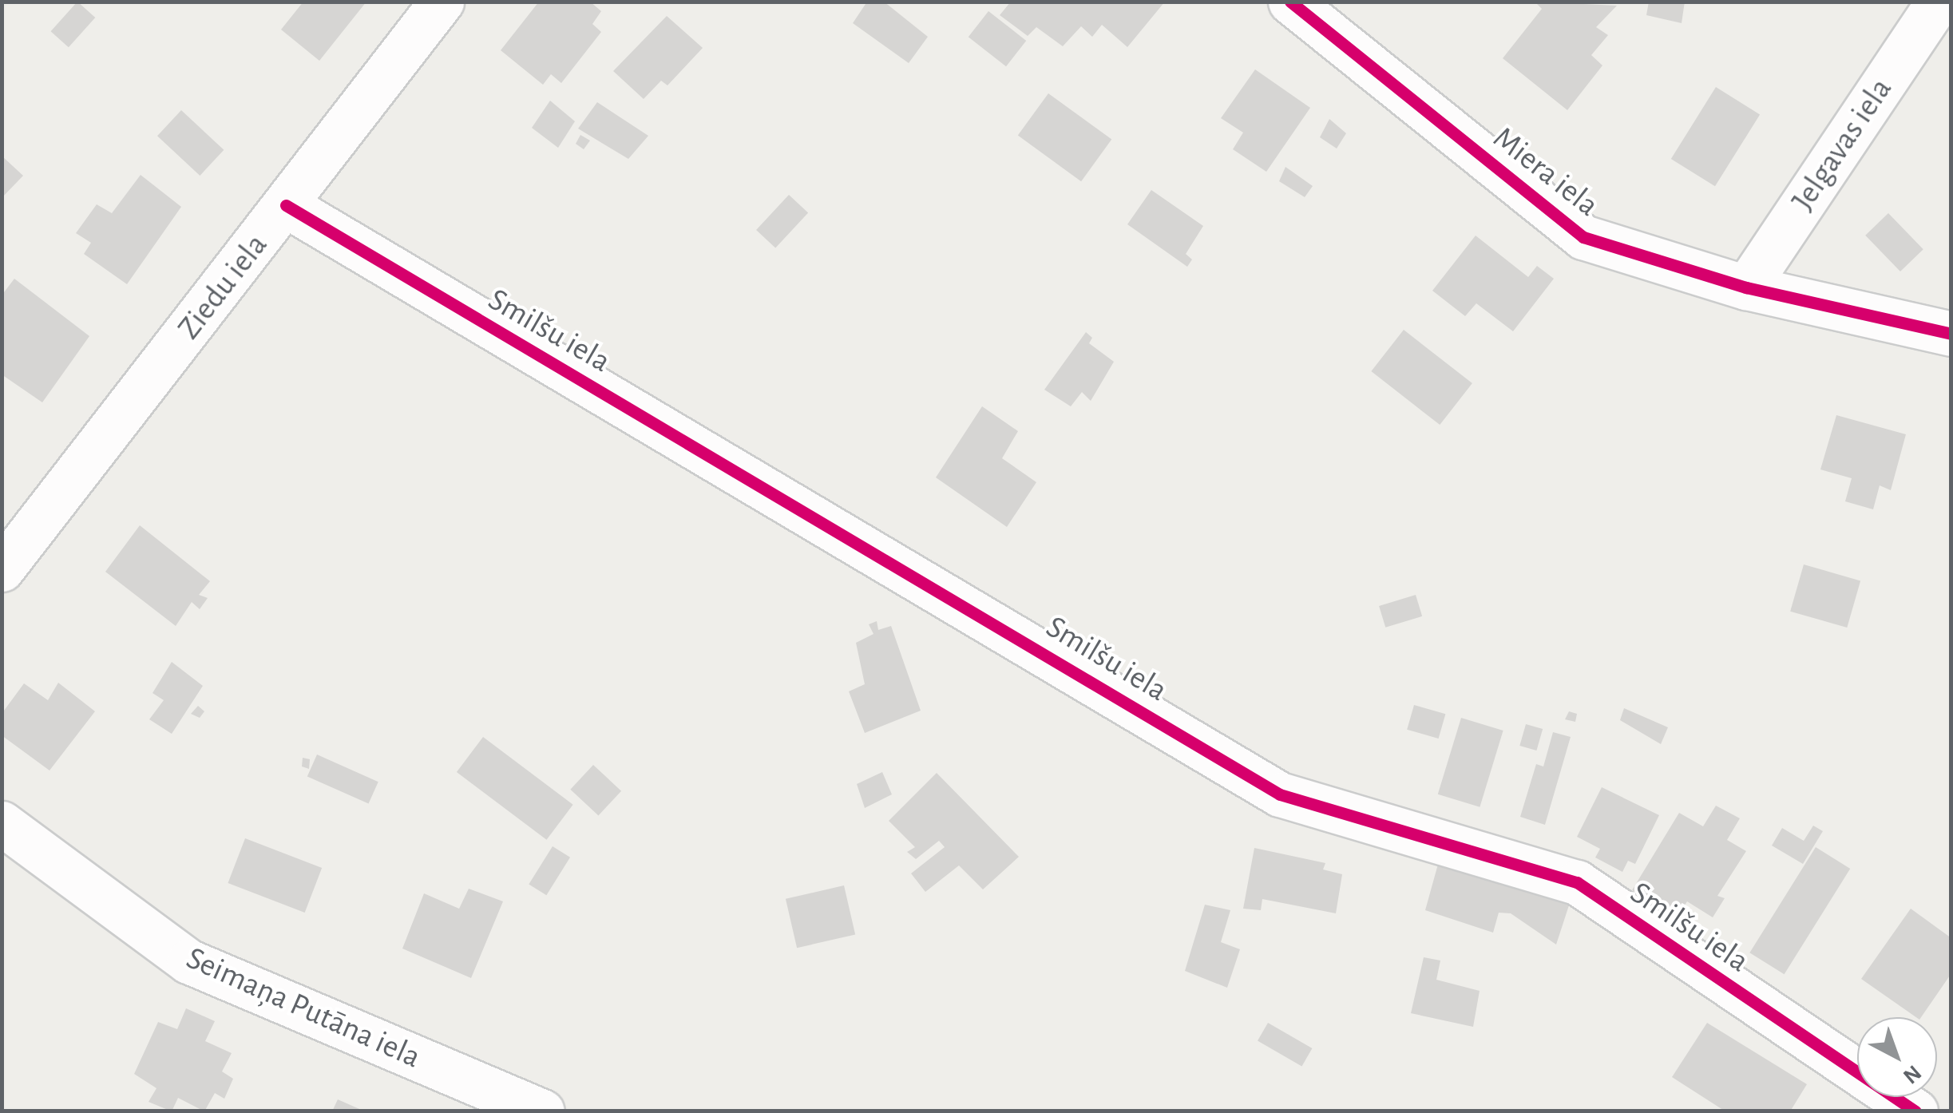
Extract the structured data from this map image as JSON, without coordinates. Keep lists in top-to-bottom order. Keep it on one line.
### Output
{"streets":{"street":["Jelgavas iela","Miera iela","Ziedu iela","Smilšu iela","Seimaņa Putāna iela"]},"crossings":[["Jelgavas iela","Miera iela"],["Ziedu iela","Smilšu iela"]],"north":"bottom right"}
